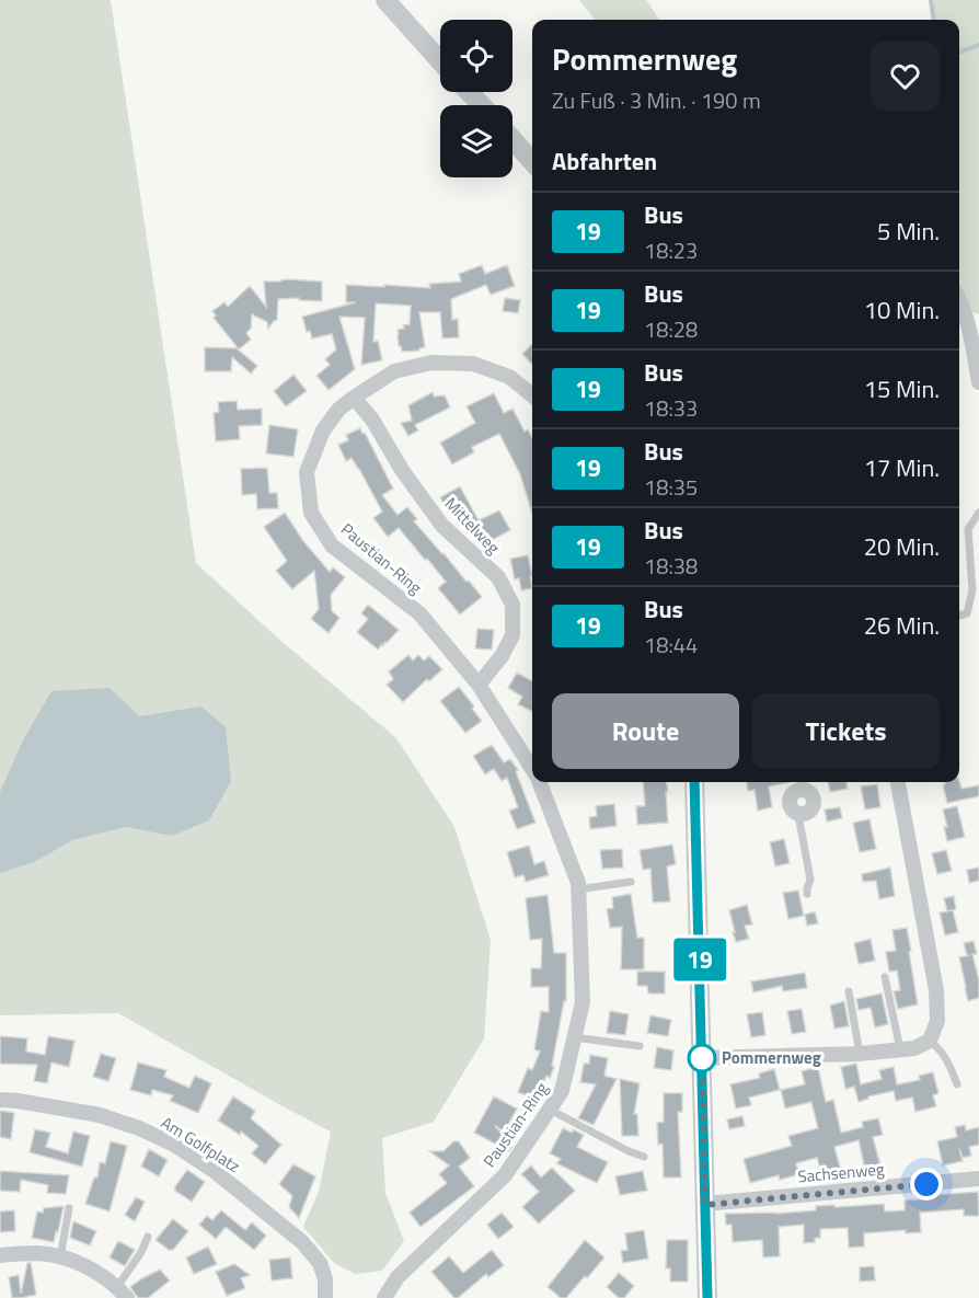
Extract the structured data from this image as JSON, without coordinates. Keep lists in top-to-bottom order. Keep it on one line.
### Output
{"streets":{"street":["Mittelweg","Paustian-Ring","Am Golfplatz","Sachsenweg"]},"crossings":[["Mittelweg","Paustian-Ring"]],"places":["Pommernweg"],"lines":["bus line 19"],"page":{"on_map":"19","heading":[["Pommernweg","Zu Fuß · 3 Min. · 190 m"],"Abfahrten"],"list":[{"mark":"19","name":"Bus","note":"18:23","value":"5 Min."},{"mark":"19","name":"Bus","note":"18:28","value":"10 Min."},{"mark":"19","name":"Bus","note":"18:33","value":"15 Min."},{"mark":"19","name":"Bus","note":"18:35","value":"17 Min."},{"mark":"19","name":"Bus","note":"18:38","value":"20 Min."},{"mark":"19","name":"Bus","note":"18:44","value":"26 Min."}],"buttons":["Route","Tickets"]}}
